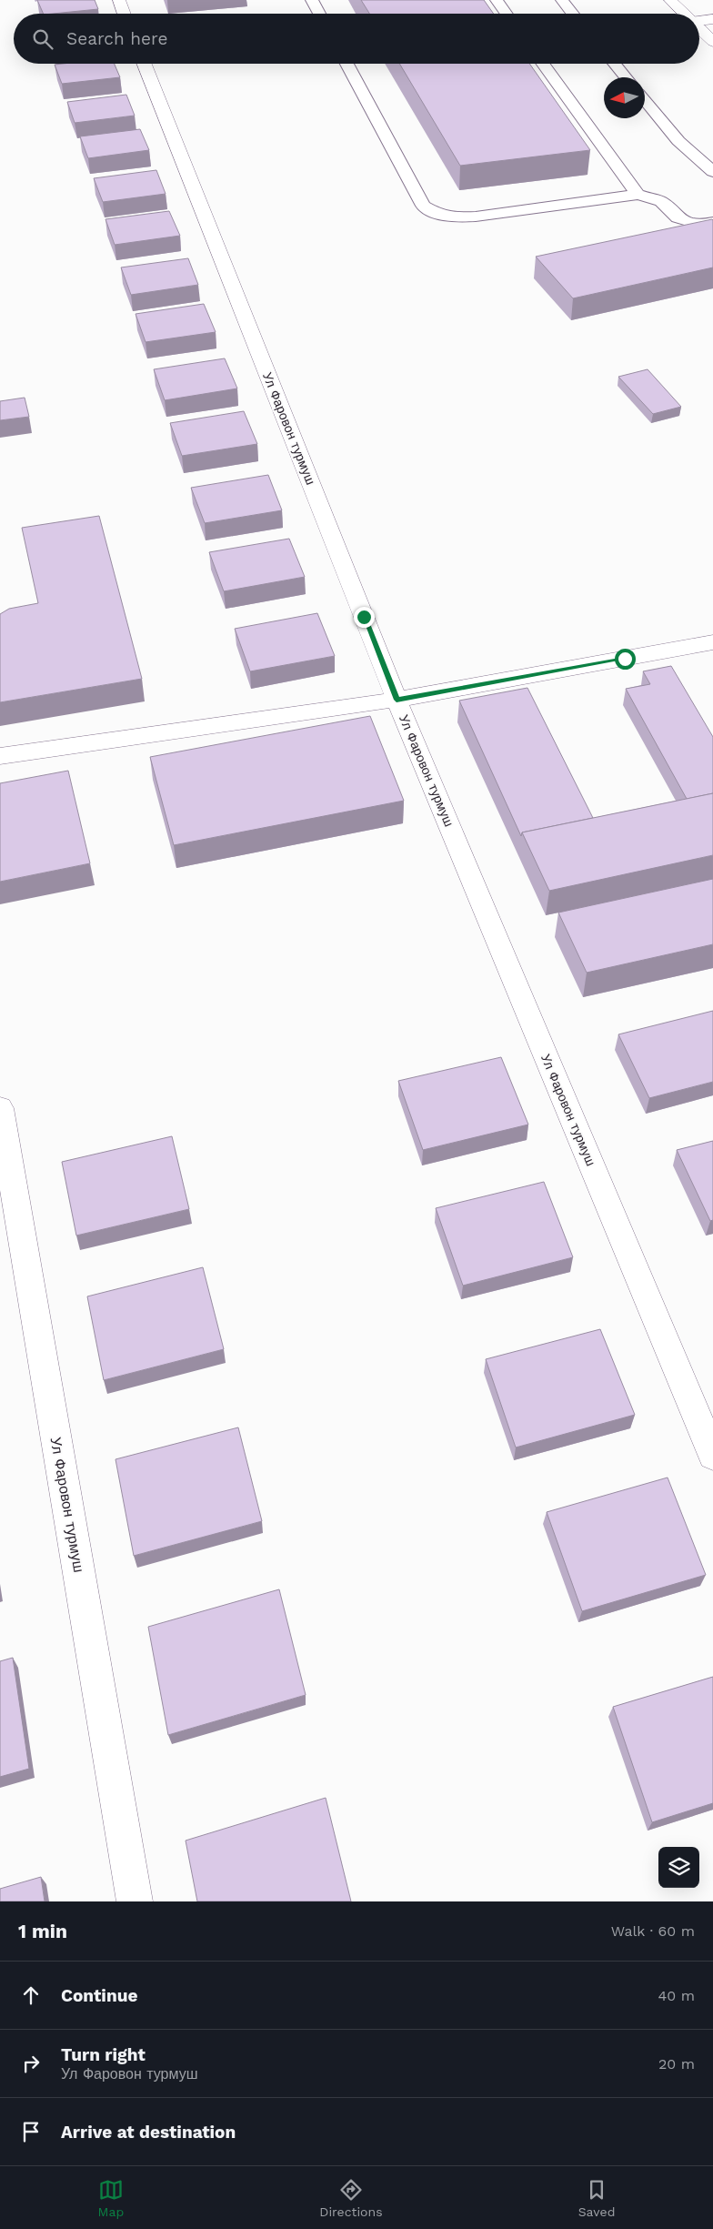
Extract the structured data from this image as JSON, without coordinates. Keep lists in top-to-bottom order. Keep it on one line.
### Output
{"streets":{"street":["Ул Фаровон турмуш"]},"north":"left","page":{"search":"Search here","heading":["1 min","Walk · 60 m"],"list":[["Continue","40 m"],["Turn right","Ул Фаровон турмуш","20 m"],"Arrive at destination"],"nav":["Map","Directions","Saved"]}}
